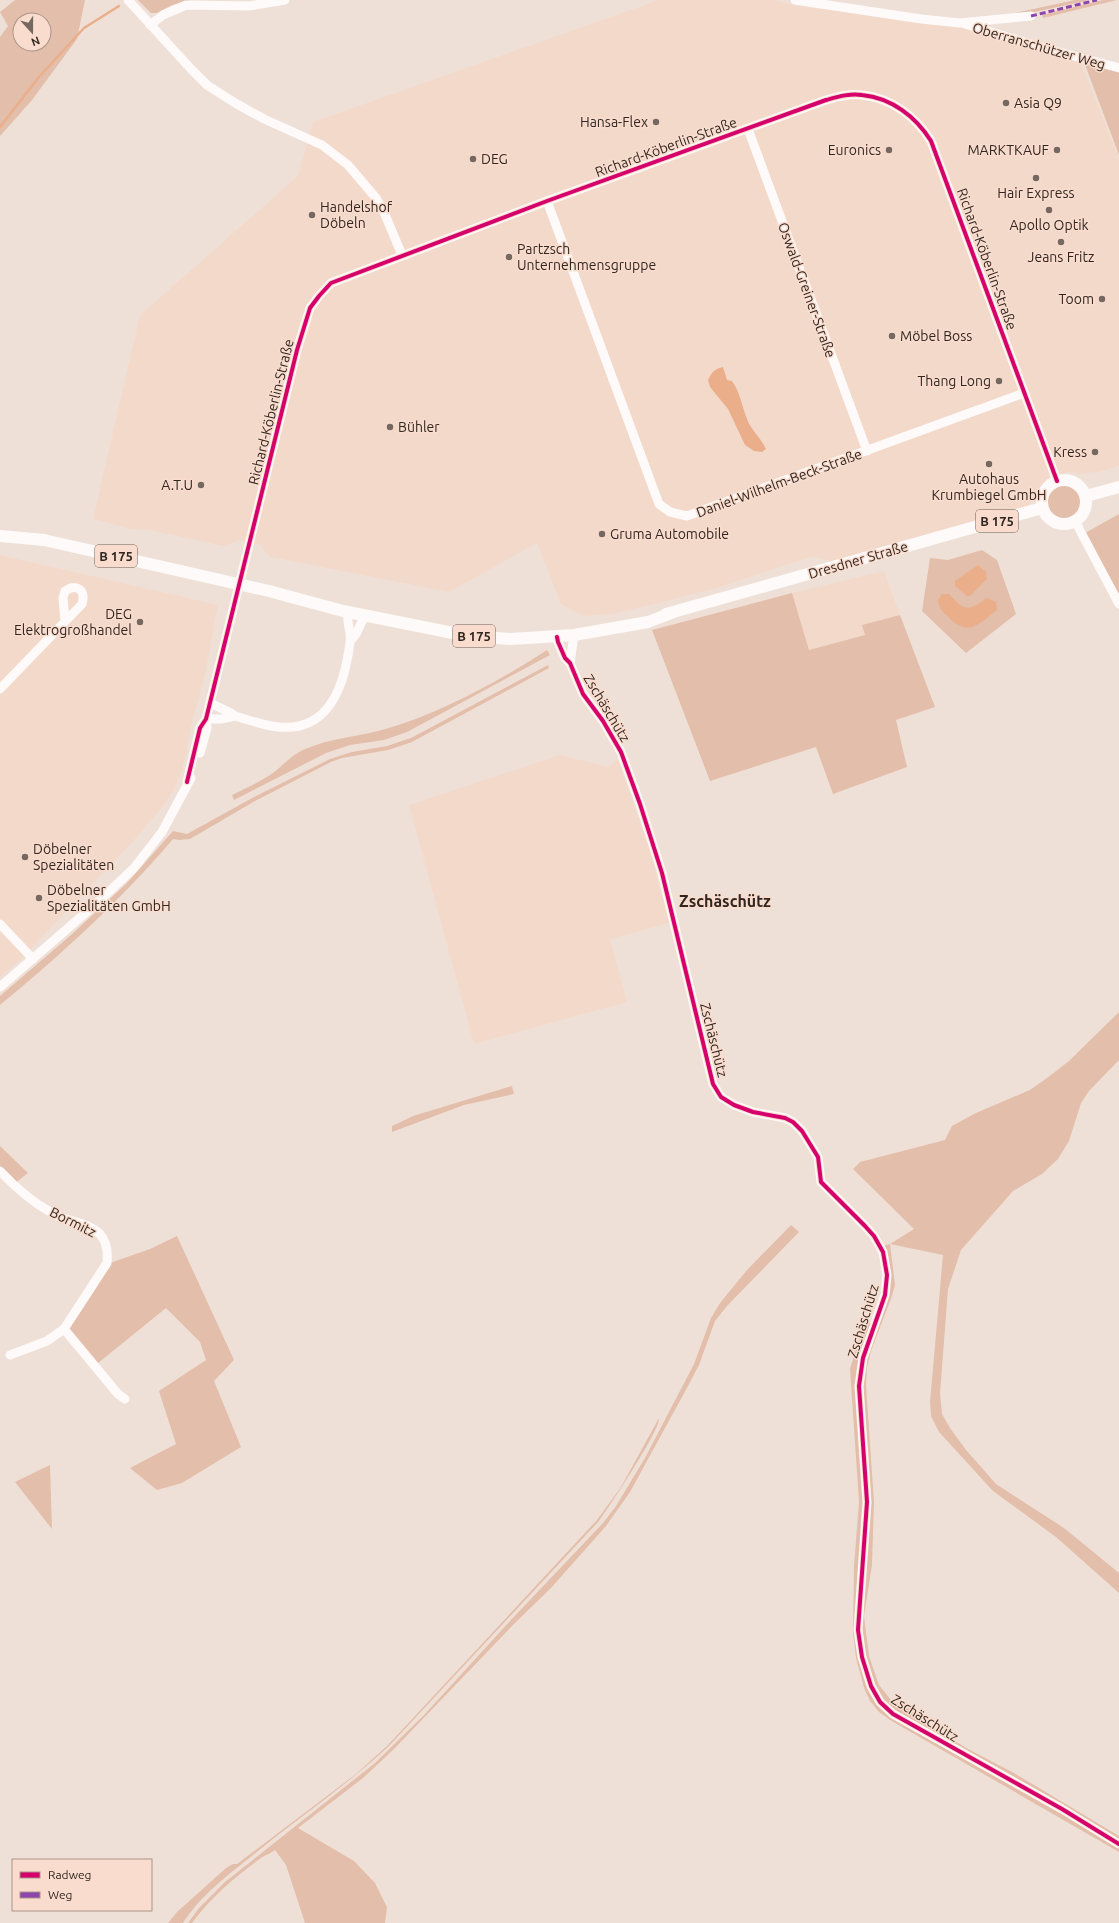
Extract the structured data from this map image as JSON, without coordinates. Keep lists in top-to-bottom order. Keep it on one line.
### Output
{"streets":{"main road":["B 175","Dresdner Straße"],"street":["Oberranschützer Weg","Richard-Köberlin-Straße","Oswald-Greiner-Straße","Daniel-Wilhelm-Beck-Straße","Zschäschütz","Bormitz"]},"crossings":[["Richard-Köberlin-Straße","Oswald-Greiner-Straße"],["Richard-Köberlin-Straße","Daniel-Wilhelm-Beck-Straße"],["Richard-Köberlin-Straße","Dresdner Straße"],["Oswald-Greiner-Straße","Daniel-Wilhelm-Beck-Straße"],["B 175","Dresdner Straße"],["B 175","Zschäschütz"],["Dresdner Straße","Zschäschütz"]],"districts":["Zschäschütz"],"places":["Asia Q9","Hansa-Flex","Euronics","MARKTKAUF","DEG","Hair Express","Apollo Optik","Handelshof Döbeln","Jeans Fritz","Partzsch Unternehmensgruppe","Toom","Möbel Boss","Thang Long","Bühler","Kress","Autohaus Krumbiegel GmbH","A.T.U","Gruma Automobile","DEG Elektrogroßhandel","Döbelner Spezialitäten","Döbelner Spezialitäten GmbH"],"legend":["Radweg","Weg"],"north":"bottom"}
